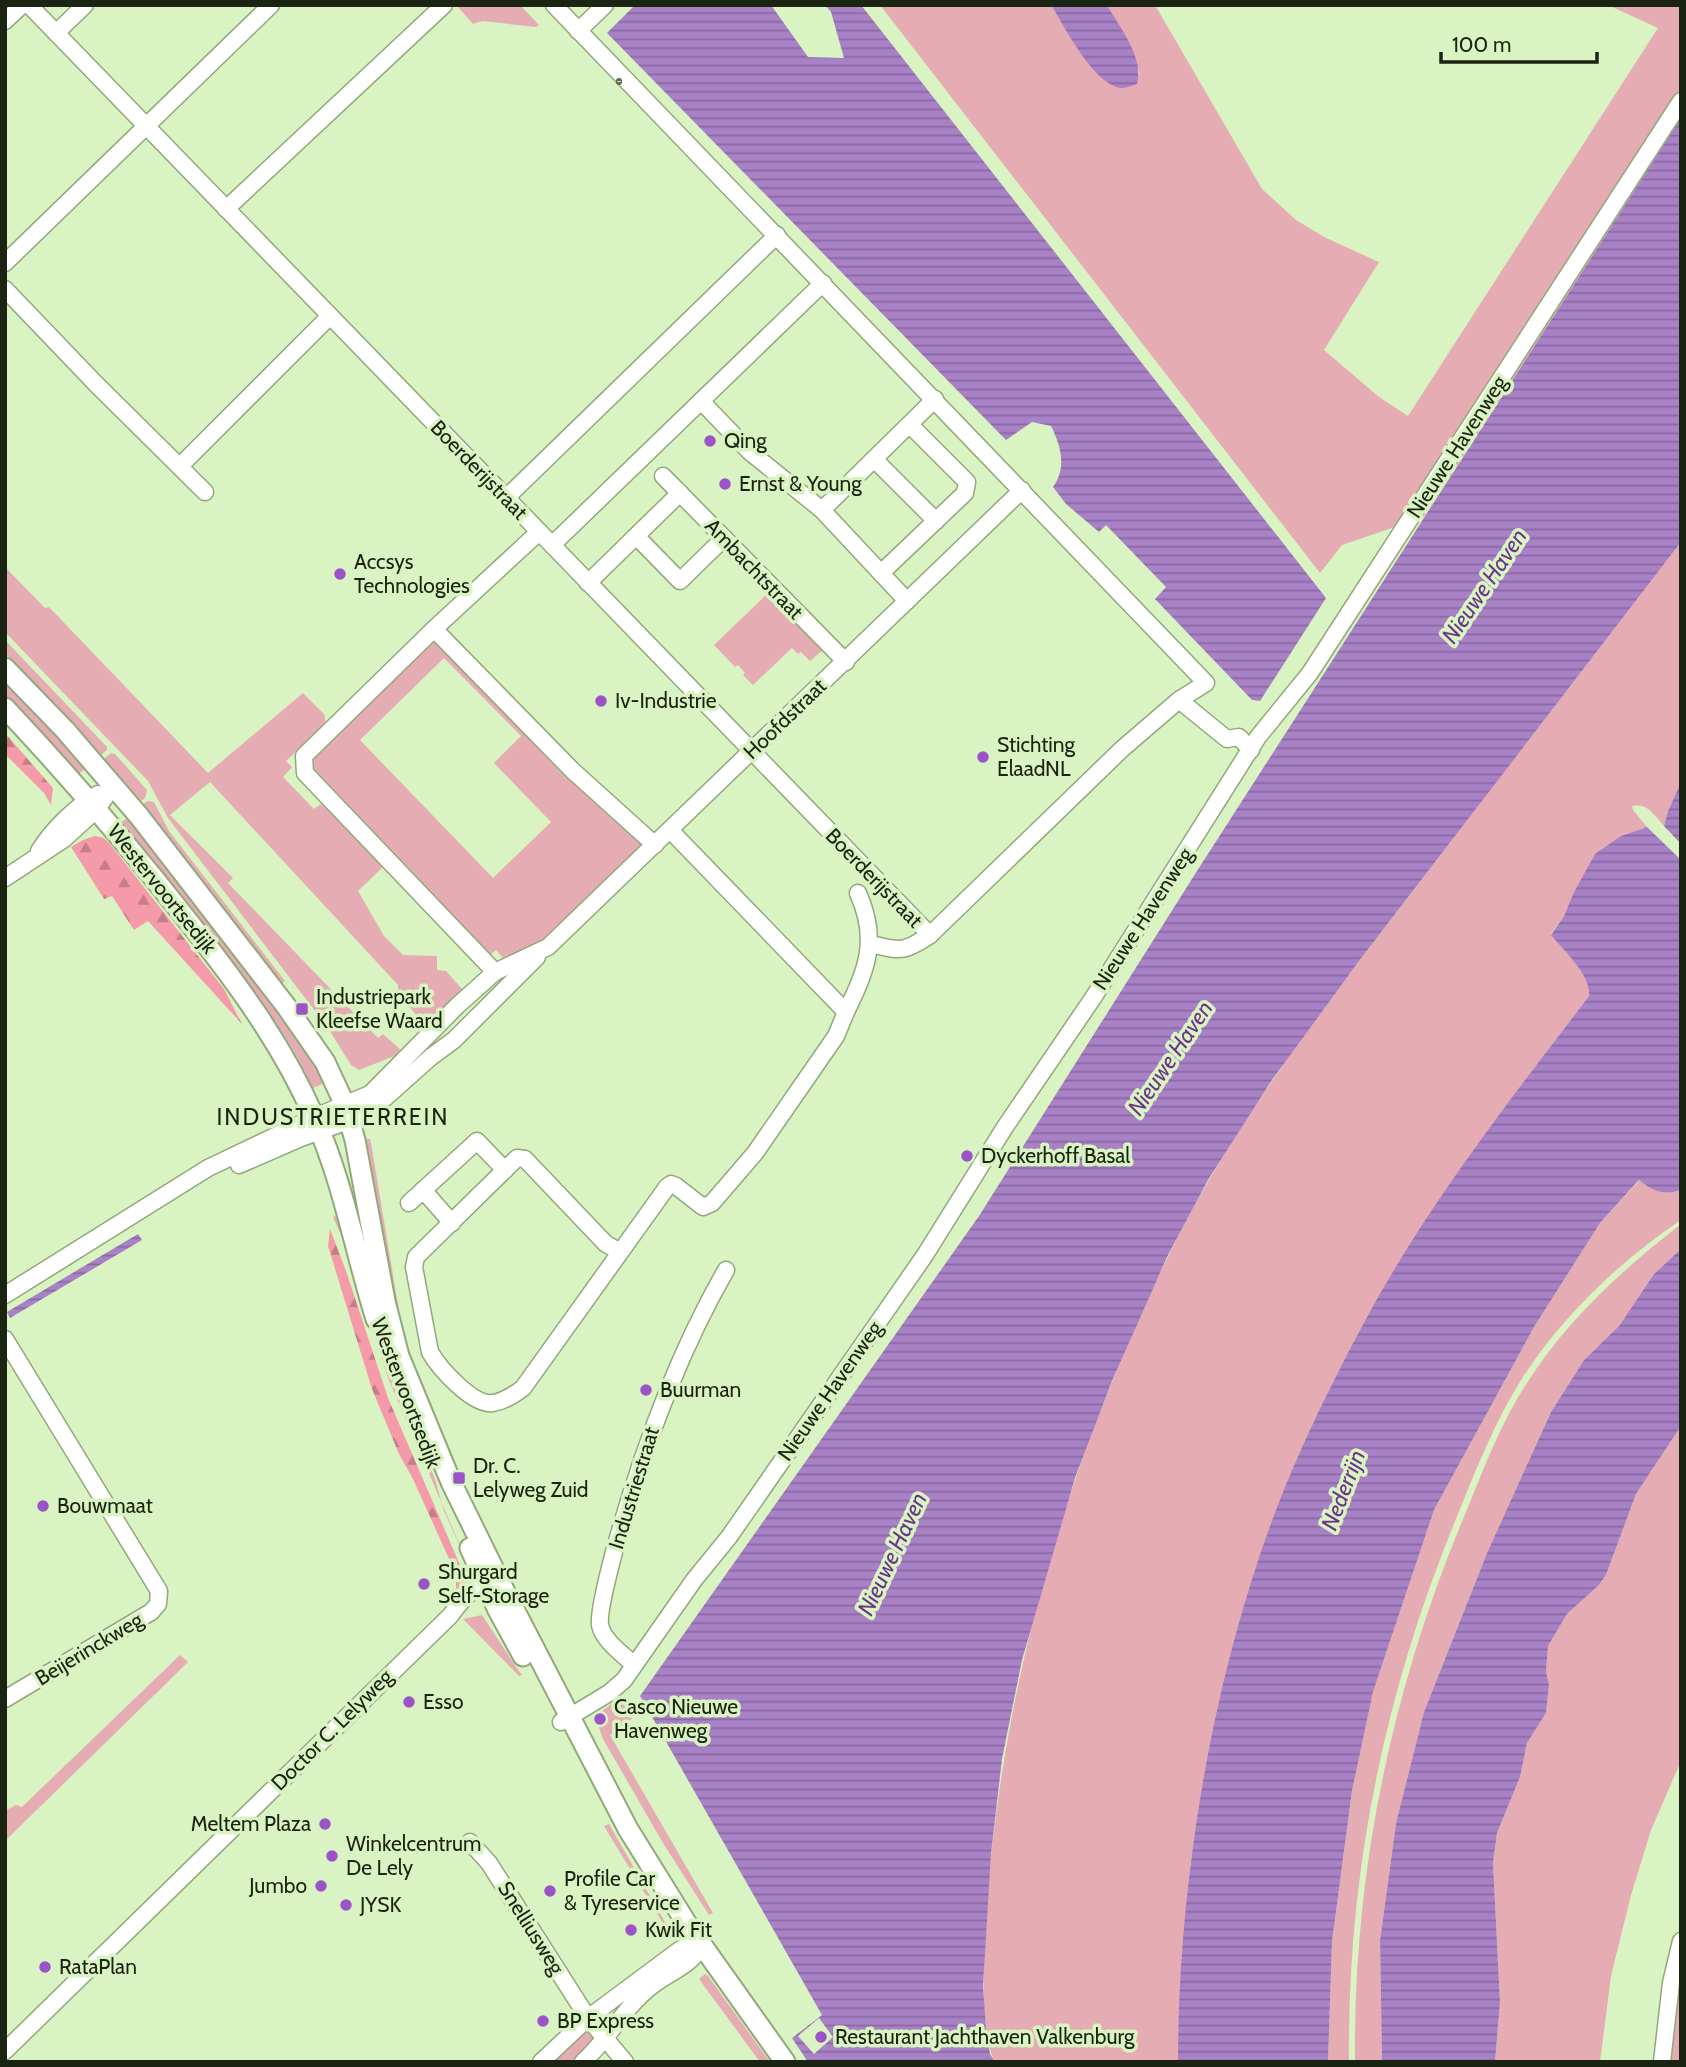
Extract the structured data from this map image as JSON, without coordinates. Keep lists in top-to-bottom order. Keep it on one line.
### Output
{"streets":{"main road":["Westervoortsedijk"],"street":["Nieuwe Havenweg","Boerderijstraat","Ambachtstraat","Hoofdstraat","Industriestraat","Beijerinckweg","Doctor C. Lelyweg","Snelliusweg"]},"crossings":[["Nieuwe Havenweg","Westervoortsedijk"],["Nieuwe Havenweg","Industriestraat"],["Boerderijstraat","Hoofdstraat"],["Ambachtstraat","Hoofdstraat"],["Westervoortsedijk","Doctor C. Lelyweg"]],"districts":["INDUSTRIETERREIN"],"water":["Nieuwe Haven","Nederrijn"],"places":{"other":["Qing","Ernst & Young","Accsys Technologies","Iv-Industrie","Stichting ElaadNL","Dyckerhoff Basal","Buurman","Bouwmaat","Shurgard Self-Storage","Esso","Casco Nieuwe Havenweg","Meltem Plaza","Winkelcentrum De Lely","Jumbo","Profile Car & Tyreservice","JYSK","Kwik Fit","RataPlan","BP Express","Restaurant Jachthaven Valkenburg"],"transit":["Industriepark Kleefse Waard","Dr. C. Lelyweg Zuid"]},"scale_bar":"100 m"}
